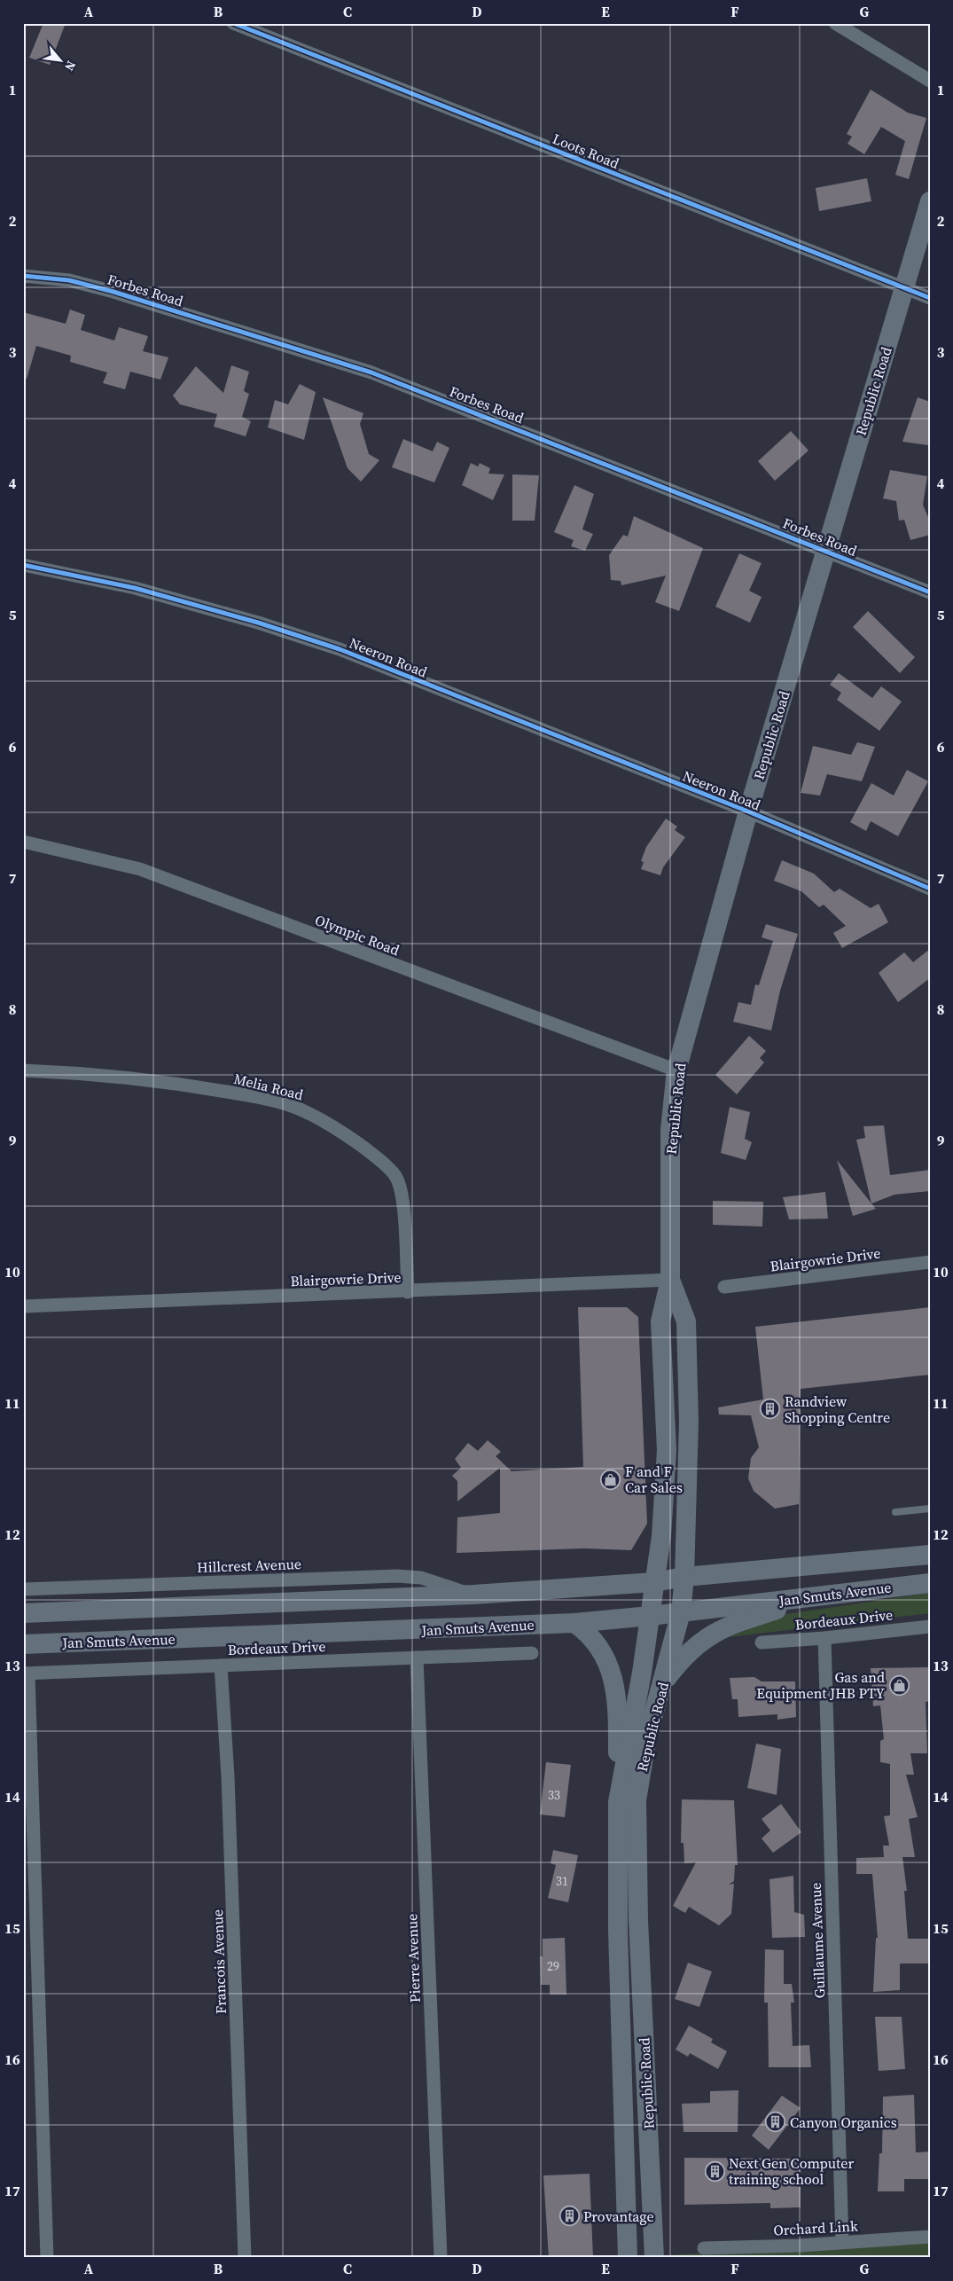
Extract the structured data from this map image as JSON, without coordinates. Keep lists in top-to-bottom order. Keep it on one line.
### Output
{"streets":{"main road":["Republic Road","Jan Smuts Avenue"],"street":["Loots Road","Forbes Road","Neeron Road","Olympic Road","Melia Road","Blairgowrie Drive","Hillcrest Avenue","Bordeaux Drive","Guillaume Avenue","Pierre Avenue","Francois Avenue","Orchard Link"]},"crossings":[["Loots Road","Republic Road"],["Forbes Road","Republic Road"],["Republic Road","Neeron Road"],["Republic Road","Olympic Road"],["Republic Road","Blairgowrie Drive"],["Republic Road","Jan Smuts Avenue"],["Melia Road","Blairgowrie Drive"],["Hillcrest Avenue","Jan Smuts Avenue"],["Bordeaux Drive","Guillaume Avenue"],["Bordeaux Drive","Pierre Avenue"],["Bordeaux Drive","Francois Avenue"],["Guillaume Avenue","Orchard Link"]],"places":{"building":["Randview Shopping Centre","Canyon Organics","Next Gen Computer training school","Provantage"],"shop":["F and F Car Sales","Gas and Equipment JHB PTY"]},"house_numbers":["33","31","29"],"north":"bottom right","grid":{"columns":["A","B","C","D","E","F","G"],"rows":["1","2","3","4","5","6","7","8","9","10","11","12","13","14","15","16","17"]}}
